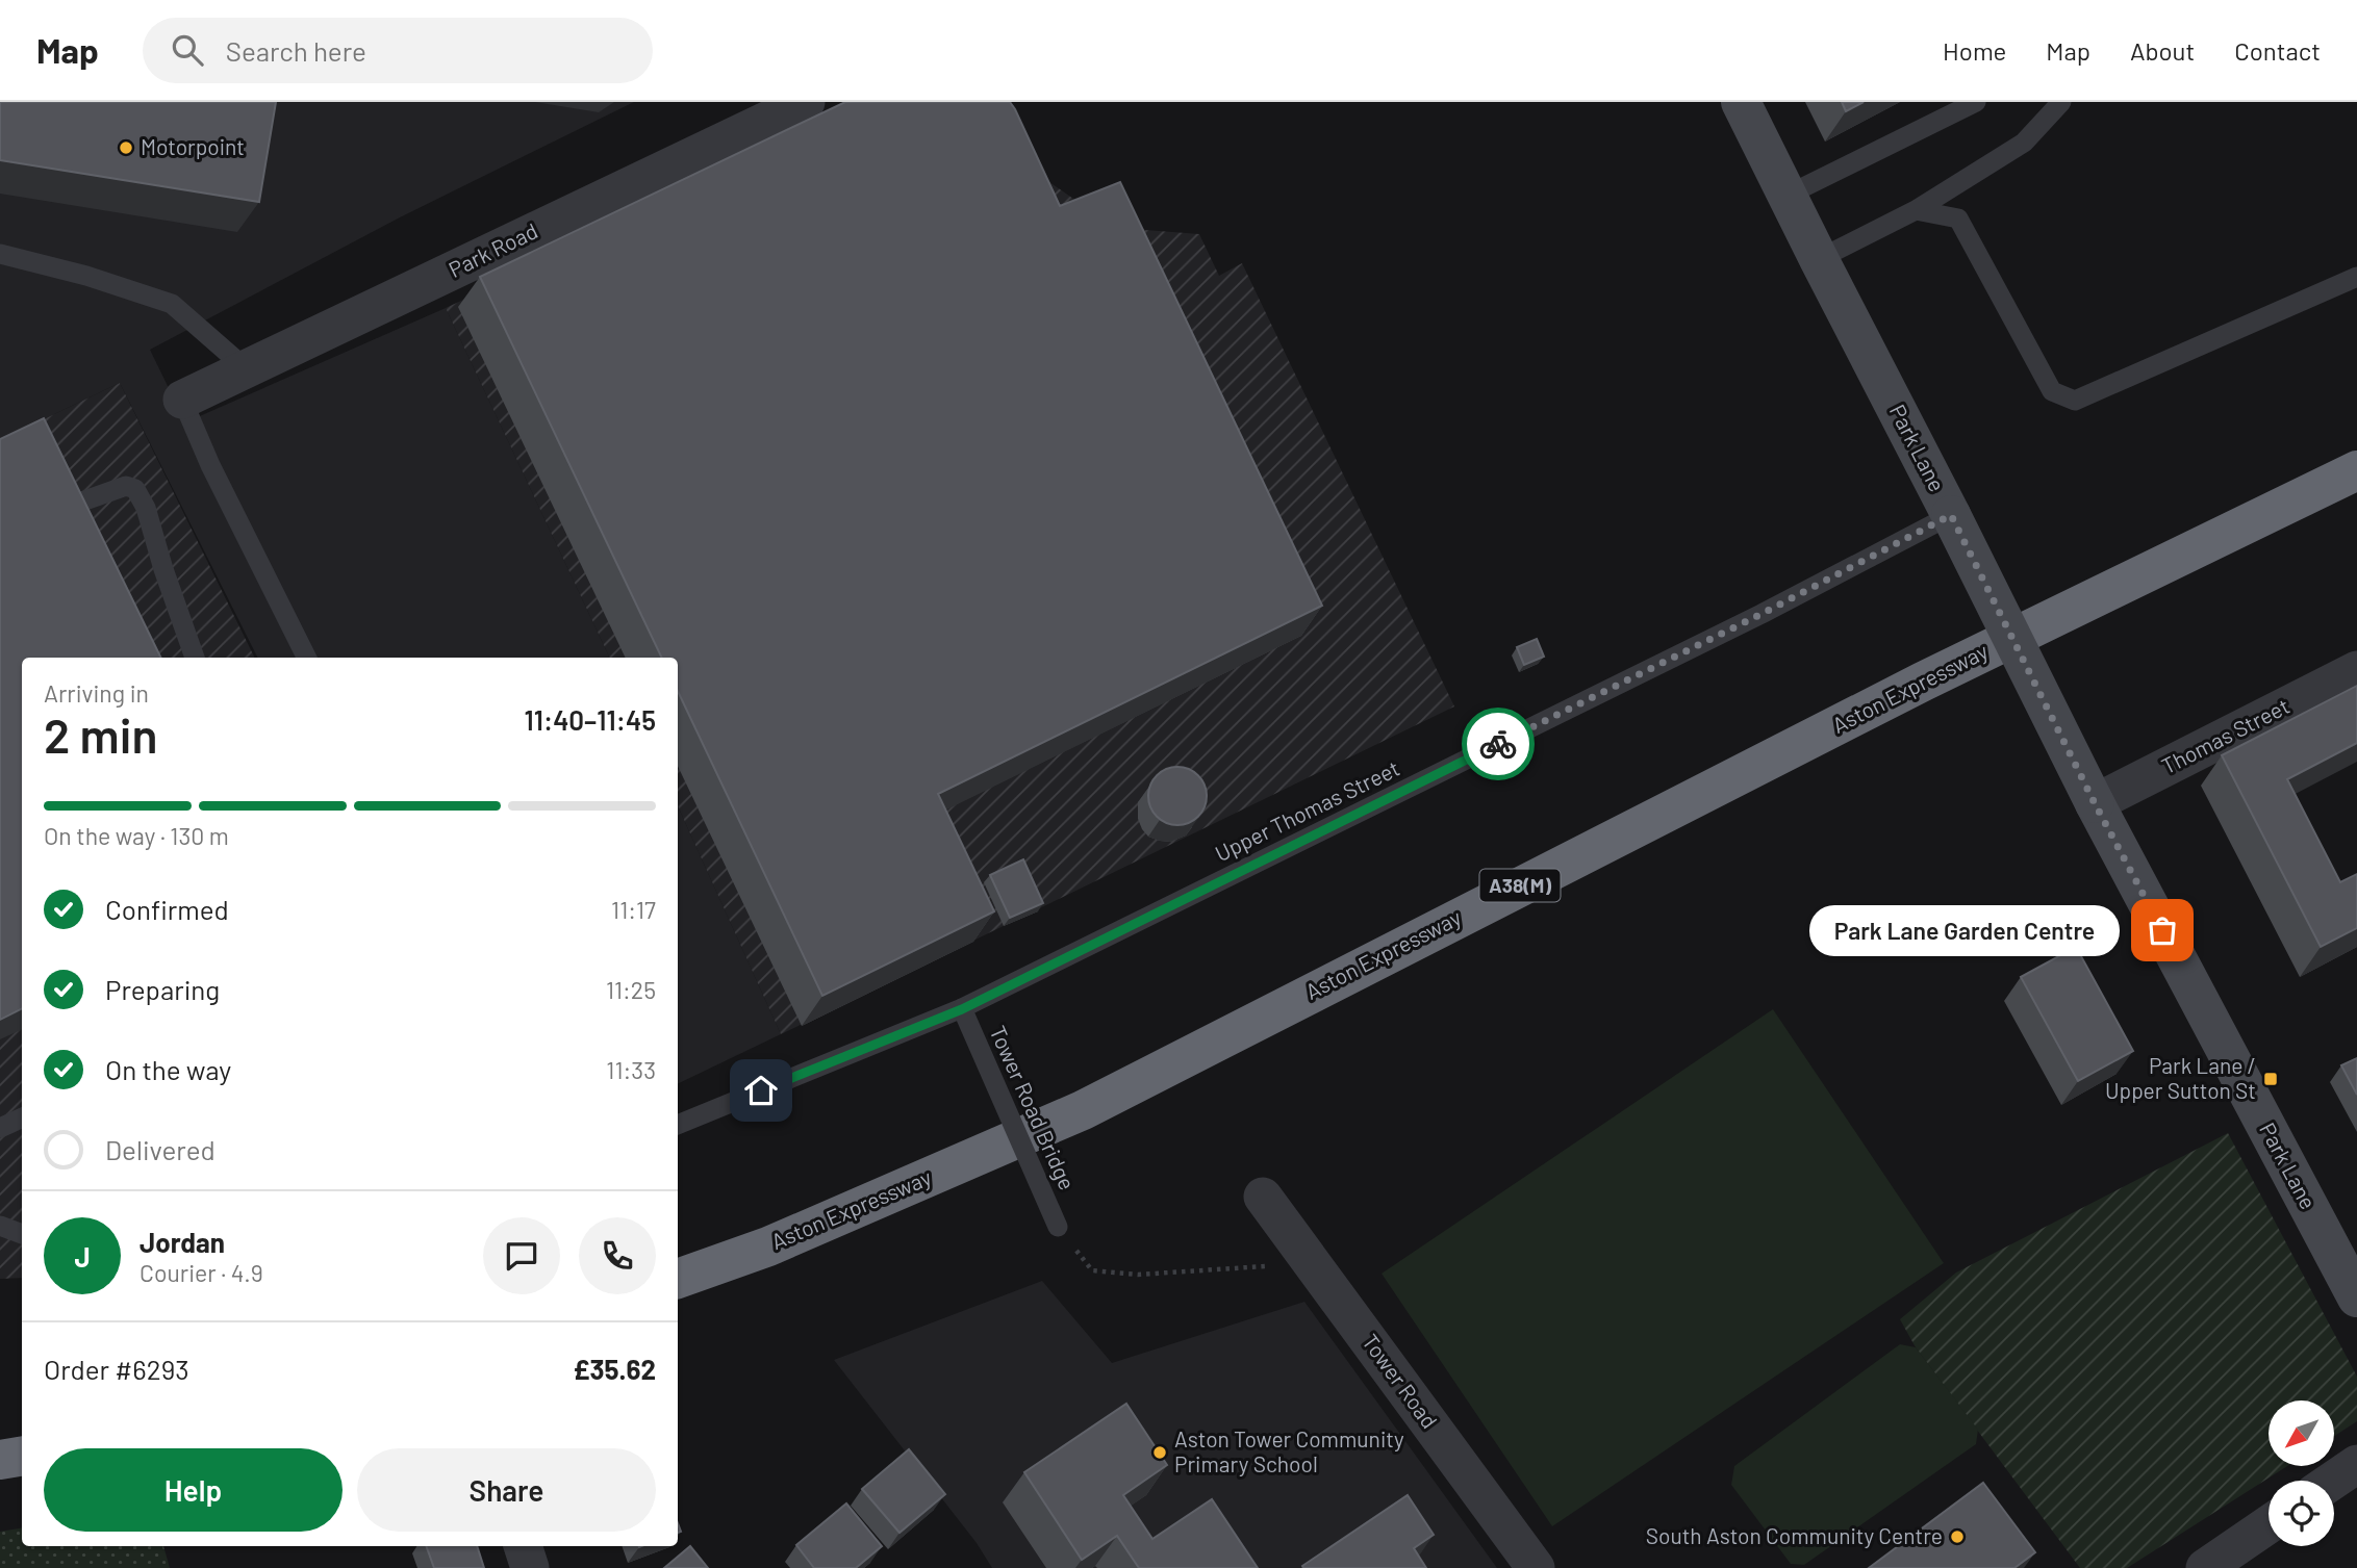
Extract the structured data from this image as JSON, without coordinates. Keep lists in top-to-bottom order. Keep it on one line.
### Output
{"streets":{"highway":["Aston Expressway","A38(M)"],"main road":["Park Lane"],"street":["Park Road","Thomas Street","Tower Road"],"lane":["Upper Thomas Street","Tower Road Bridge"]},"crossings":[["Park Lane","Thomas Street"],["Park Lane","Upper Thomas Street"],["Upper Thomas Street","Tower Road Bridge"]],"places":{"other":["Motorpoint","Park Lane Garden Centre","Aston Tower Community Primary School","South Aston Community Centre"],"transit":["Park Lane / Upper Sutton St"]},"north":"bottom left","page":{"header":"Map","search":"Search here","nav":["Home","Map","About","Contact"],"heading":["2 min","Arriving in","11:40–11:45"],"panel":["Jordan","Courier · 4.9","Order #6293","£35.62"],"bar":"On the way · 130 m","list":[["Confirmed","11:17"],["Preparing","11:25"],["On the way","11:33"],"Delivered"],"bubble":"Park Lane Garden Centre","round":"J","buttons":["Help","Share"]}}
